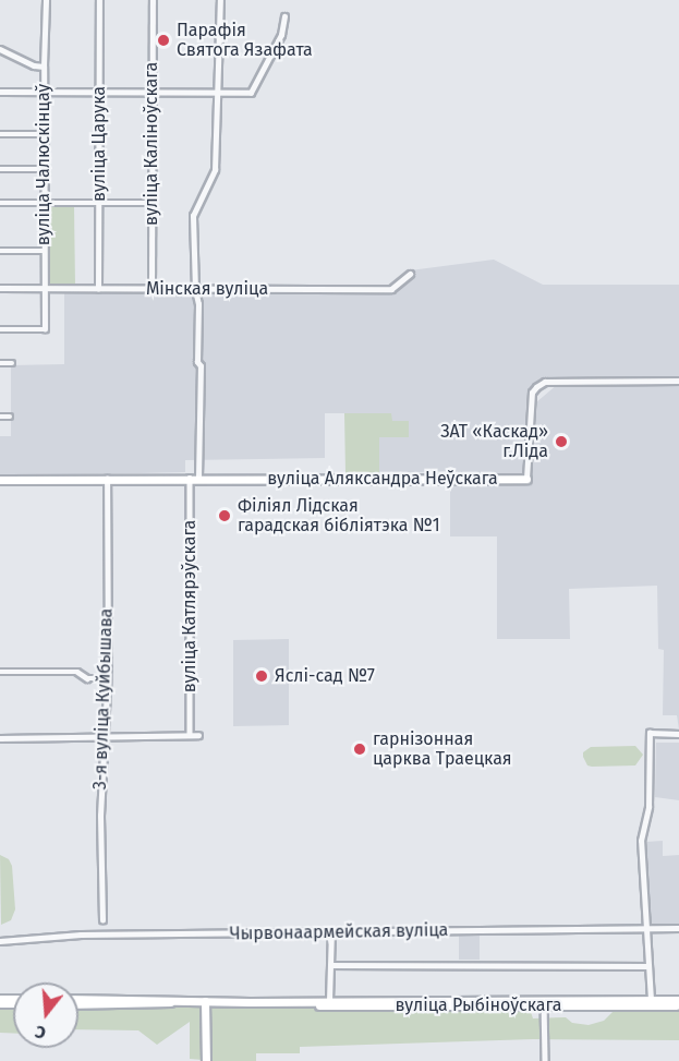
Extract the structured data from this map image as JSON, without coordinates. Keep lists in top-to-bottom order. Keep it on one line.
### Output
{"streets":{"main road":["вуліца Аляксандра Неўскага","вуліца Рыбіноўскага"],"street":["вуліца Царука","вуліца Каліноўскага","вуліца Чалюскінцаў","Мінская вуліца","вуліца Катлярэўскага","3-я вуліца Куйбышава","Чырвонаармейская вуліца"]},"crossings":[["вуліца Царука","Мінская вуліца"],["вуліца Каліноўскага","Мінская вуліца"],["вуліца Чалюскінцаў","Мінская вуліца"],["Мінская вуліца","вуліца Катлярэўскага"],["вуліца Аляксандра Неўскага","вуліца Катлярэўскага"],["вуліца Аляксандра Неўскага","3-я вуліца Куйбышава"]],"places":["Парафія Святога Язафата","ЗАТ «Каскад» г.Ліда","Філіял Лідская гарадская бібліятэка №1","Яслі-сад №7","гарнізонная царква Траецкая"],"north":"bottom"}
